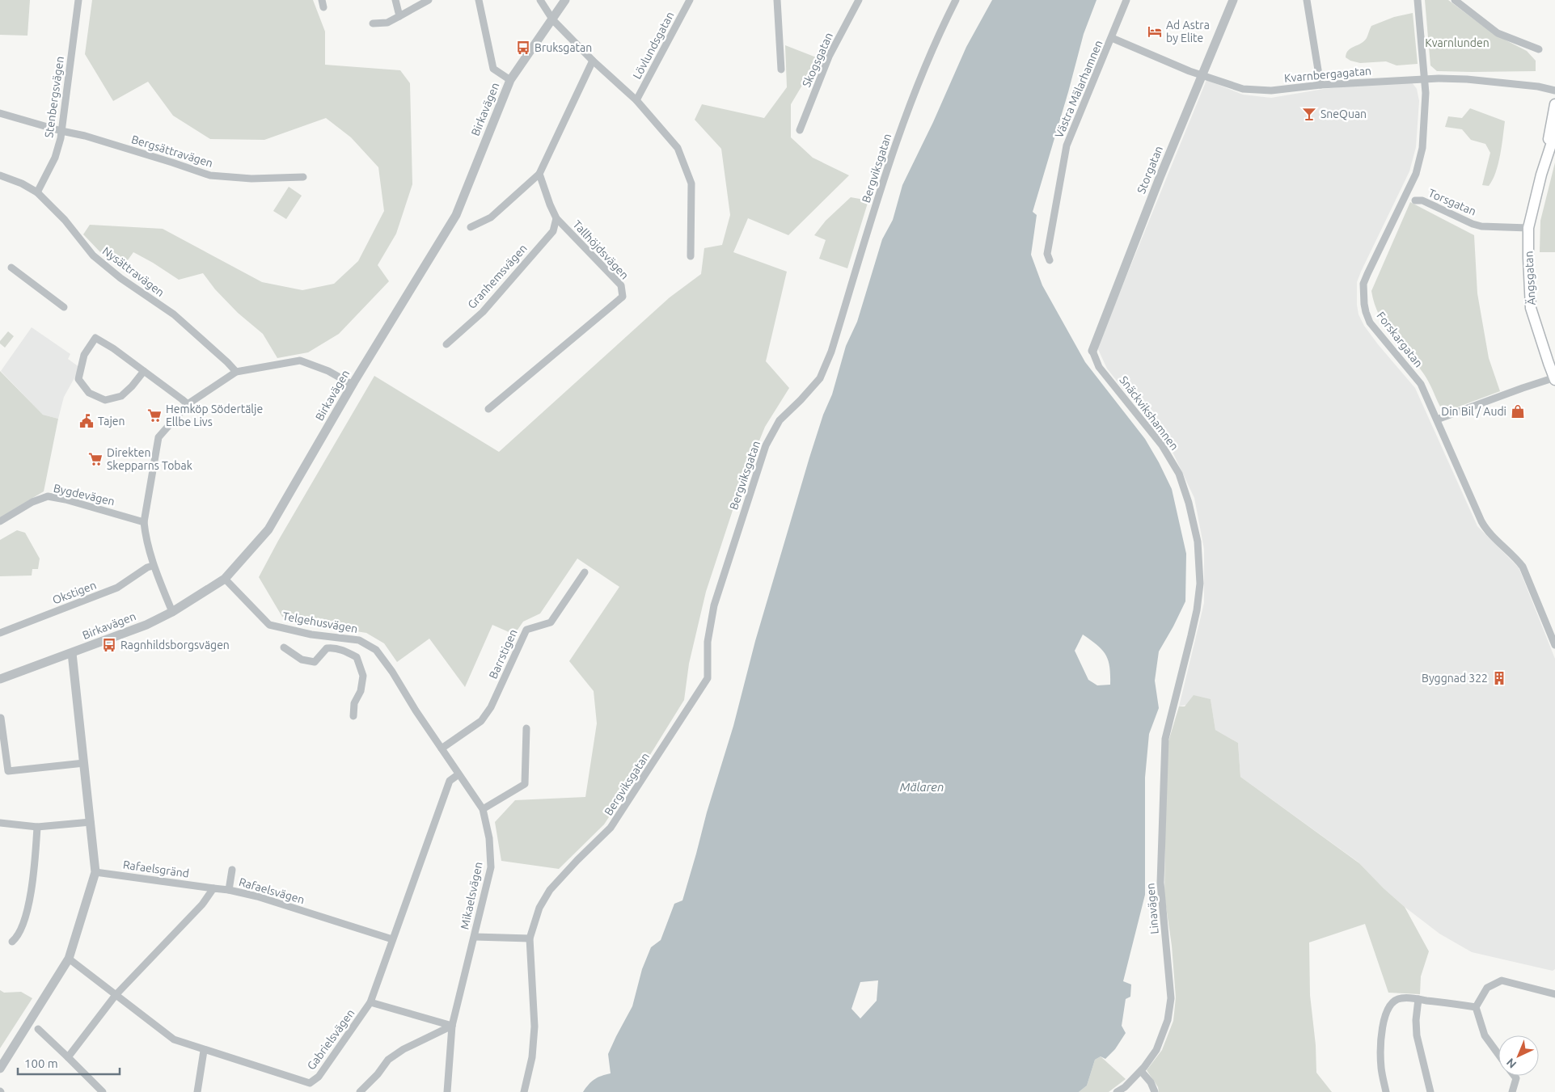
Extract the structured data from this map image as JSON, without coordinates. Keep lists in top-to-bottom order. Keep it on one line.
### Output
{"streets":{"main road":["Ängsgatan"],"street":["Lövlundsgatan","Skogsgatan","Kvarnbergagatan","Västra Mälarhamnen","Stenbergsvägen","Birkavägen","Bergsättravägen","Bergviksgatan","Storgatan","Torsgatan","Tallhöjdsvägen","Nysättravägen","Granhemsvägen","Forskargatan","Snäckvikshamnen","Bygdevägen","Okstigen","Telgehusvägen","Barrstigen","Rafaelsgränd","Rafaelsvägen","Mikaelsvägen","Linavägen","Gabrielsvägen"]},"crossings":[["Kvarnbergagatan","Västra Mälarhamnen"],["Kvarnbergagatan","Storgatan"],["Kvarnbergagatan","Forskargatan"],["Stenbergsvägen","Bergsättravägen"],["Stenbergsvägen","Nysättravägen"],["Birkavägen","Telgehusvägen"],["Storgatan","Snäckvikshamnen"],["Torsgatan","Ängsgatan"],["Tallhöjdsvägen","Granhemsvägen"],["Snäckvikshamnen","Linavägen"],["Telgehusvägen","Barrstigen"],["Telgehusvägen","Mikaelsvägen"],["Telgehusvägen","Gabrielsvägen"],["Rafaelsgränd","Rafaelsvägen"],["Rafaelsvägen","Gabrielsvägen"],["Mikaelsvägen","Gabrielsvägen"]],"water":["Mälaren"],"parks":["Kvarnlunden"],"places":{"hotel":["Ad Astra by Elite"],"bus stop":["Bruksgatan","Ragnhildsborgsvägen"],"bar":["SneQuan"],"shop":["Din Bil / Audi"],"supermarket":["Hemköp Södertälje Ellbe Livs","Direkten Skepparns Tobak"],"public building":["Tajen"],"building":["Byggnad 322"]},"scale_bar":"100 m","north":"bottom left"}
